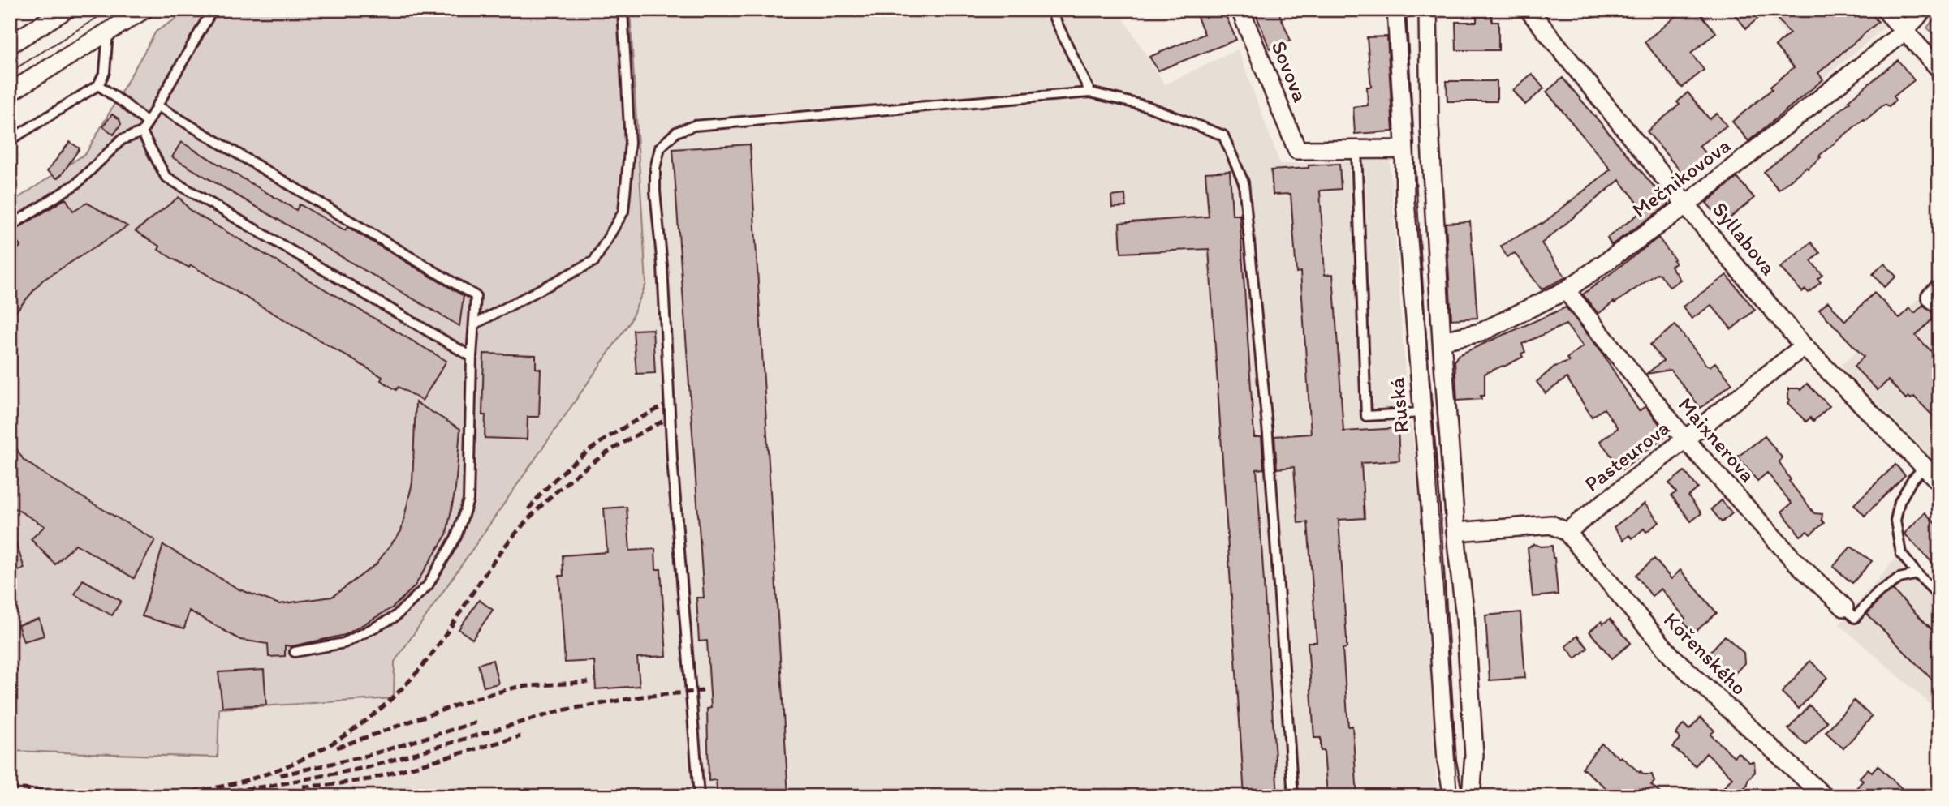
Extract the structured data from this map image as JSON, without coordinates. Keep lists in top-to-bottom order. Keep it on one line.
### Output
{"streets":{"street":["Sovova","Mečnikovova","Syllabova","Ruská","Maixnerova","Pasteurova","Kořenského"]},"crossings":[["Mečnikovova","Syllabova"],["Mečnikovova","Maixnerova"],["Syllabova","Pasteurova"],["Maixnerova","Pasteurova"],["Pasteurova","Kořenského"]]}
